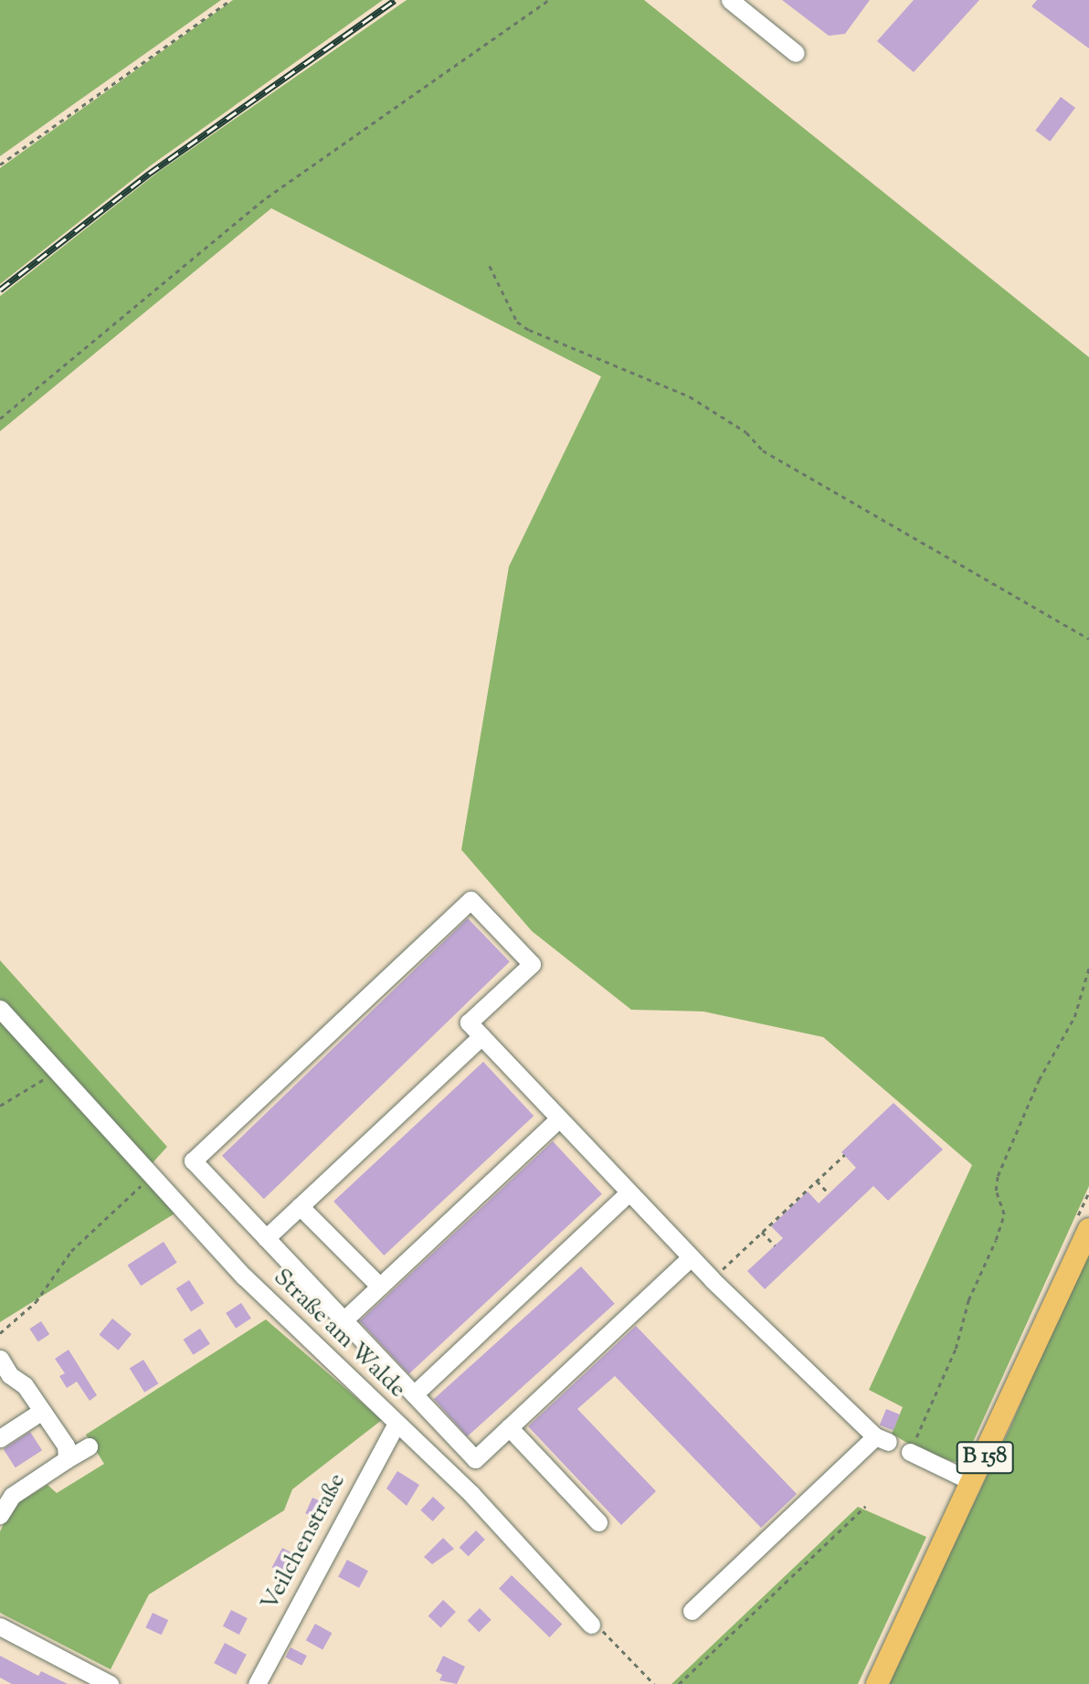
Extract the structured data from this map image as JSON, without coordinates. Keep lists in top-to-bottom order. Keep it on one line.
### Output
{"streets":{"main road":["B 158"],"street":["Straße am Walde","Veilchenstraße"]},"crossings":[["Straße am Walde","Veilchenstraße"]]}
